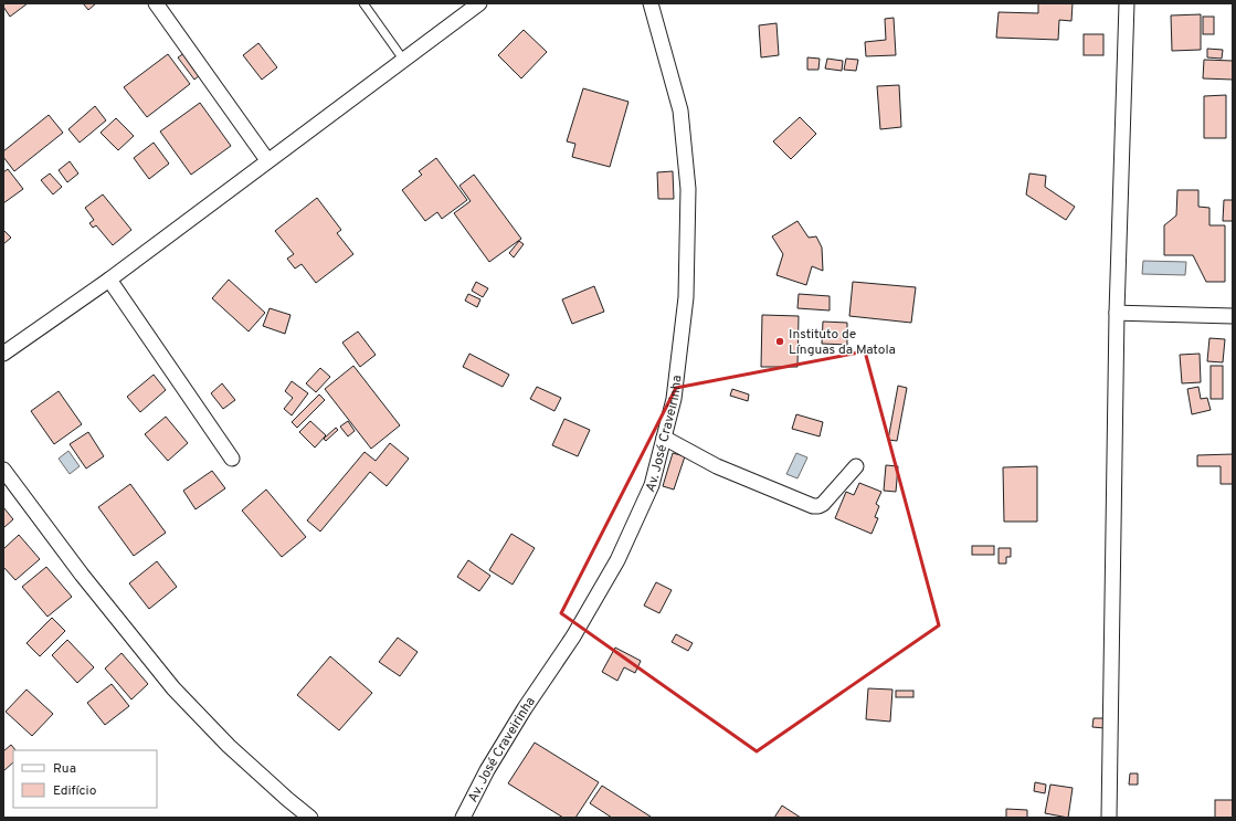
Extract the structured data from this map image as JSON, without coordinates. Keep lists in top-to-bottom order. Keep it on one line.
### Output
{"streets":{"street":["Av. José Craveirinha"]},"places":["Instituto de Línguas da Matola"],"legend":["Rua","Edifício"]}
